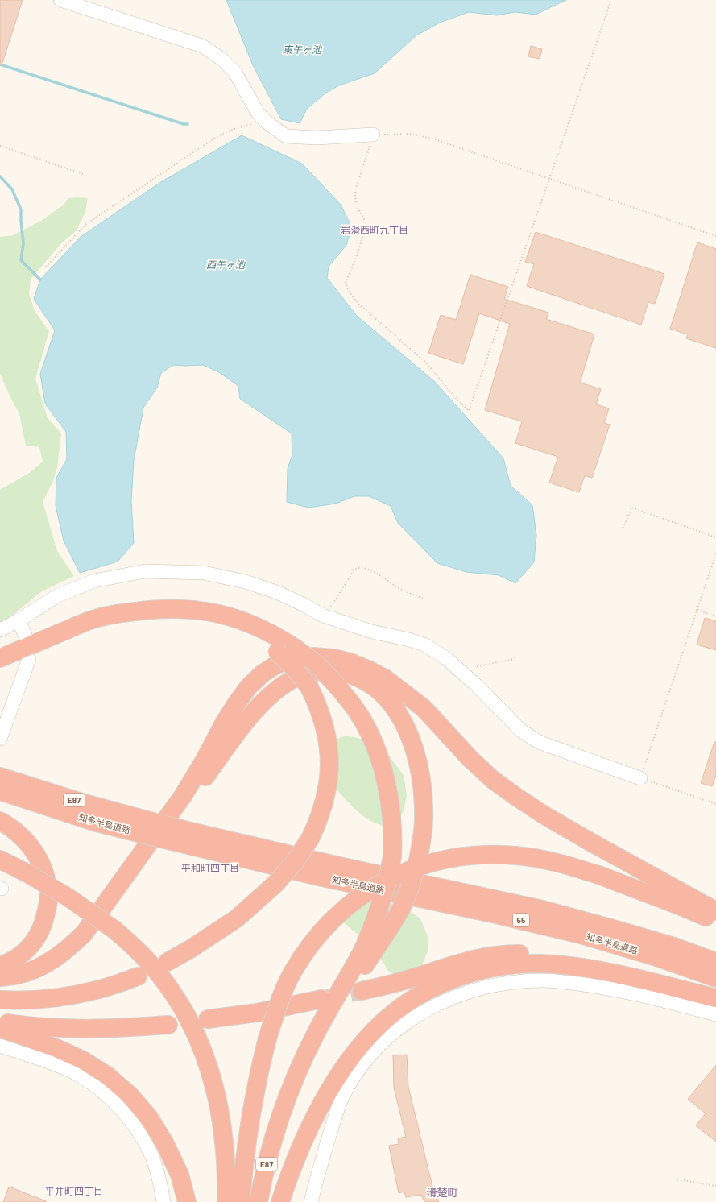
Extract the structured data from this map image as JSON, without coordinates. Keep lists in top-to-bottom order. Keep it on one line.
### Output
{"streets":{"highway":["E87","知多半島道路","55"]},"districts":["岩滑西町九丁目","平和町四丁目","平井町四丁目","滑楚町"],"water":["東午ヶ池","西午ヶ池"]}
